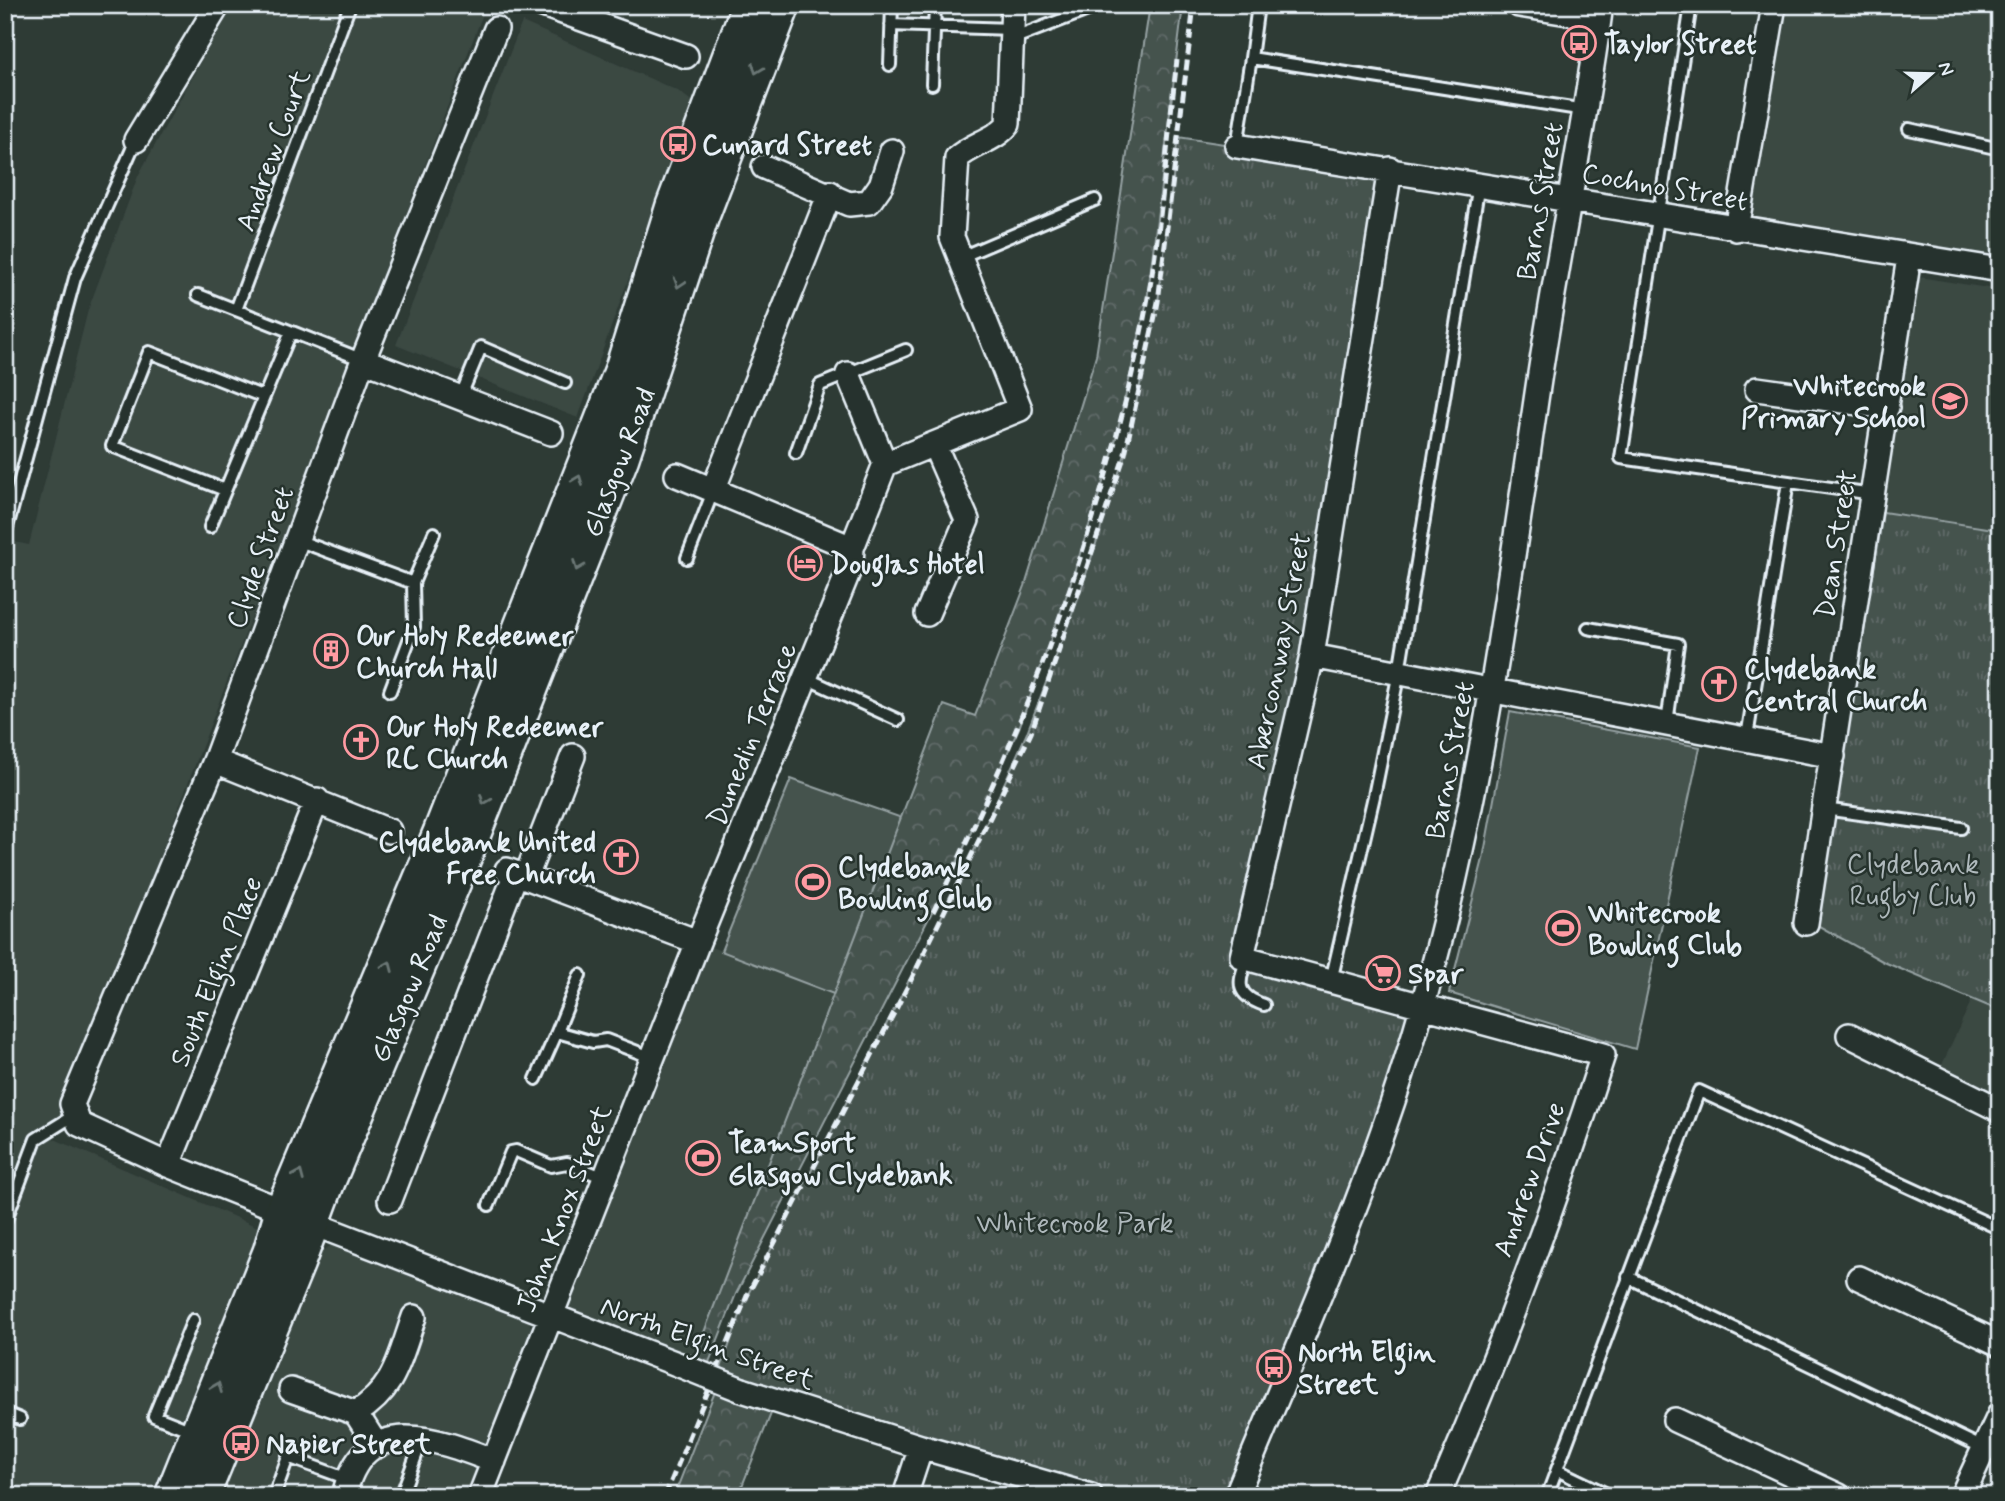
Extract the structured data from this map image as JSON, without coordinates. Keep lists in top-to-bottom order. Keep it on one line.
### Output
{"streets":{"main road":["Glasgow Road"],"street":["Cochno Street","Barns Street","Dean Street","Clyde Street","Aberconway Street","Dunedin Terrace","South Elgin Place","Andrew Drive","John Knox Street","North Elgin Street"],"lane":["Andrew Court"]},"crossings":[["Cochno Street","Barns Street"],["Cochno Street","Dean Street"],["Cochno Street","Aberconway Street"],["Barns Street","Andrew Drive"],["Glasgow Road","North Elgin Street"],["Clyde Street","North Elgin Street"],["Dunedin Terrace","John Knox Street"],["South Elgin Place","North Elgin Street"],["John Knox Street","North Elgin Street"]],"parks":["Clydebank Rugby Club","Whitecrook Park"],"places":{"bus stop":["Taylor Street","Cunard Street","North Elgin Street","Napier Street"],"school or university":["Whitecrook Primary School"],"hotel":["Douglas Hotel"],"building":["Our Holy Redeemer Church Hall"],"church":["Clydebank Central Church","Our Holy Redeemer RC Church","Clydebank United Free Church"],"sports":["Clydebank Bowling Club","Whitecrook Bowling Club","TeamSport Glasgow Clydebank"],"supermarket":["Spar"]},"north":"right"}
